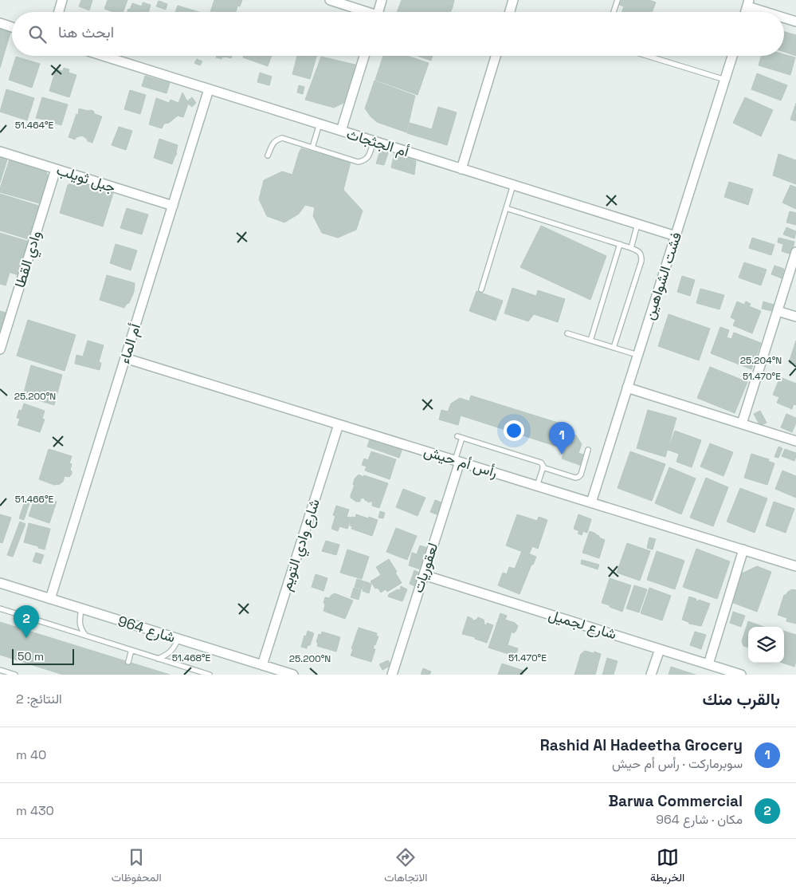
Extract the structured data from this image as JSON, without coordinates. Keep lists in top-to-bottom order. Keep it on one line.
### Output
{"streets":{"street":["أم الجثجاث","جبل ثويلب","وادي القطا","فشت الشواهين","أم الماء","رأس أم حيش","شارع وادي التويم","لعقوريات","شارع لجميل","شارع 964"]},"crossings":[["أم الجثجاث","فشت الشواهين"],["أم الجثجاث","أم الماء"],["جبل ثويلب","وادي القطا"],["جبل ثويلب","أم الماء"],["فشت الشواهين","رأس أم حيش"],["أم الماء","رأس أم حيش"],["أم الماء","شارع 964"],["رأس أم حيش","شارع وادي التويم"],["رأس أم حيش","لعقوريات"],["شارع وادي التويم","شارع 964"],["لعقوريات","شارع لجميل"]],"scale_bar":"50 m","page":{"search":"ابحث هنا","pins":["1","2"],"scale":"50 m","heading":["بالقرب منك","النتائج: 2"],"list":[{"mark":"1","name":"Rashid Al Hadeetha Grocery","note":"سوبرماركت · رأس أم حيش","value":"40 m"},{"mark":"2","name":"Barwa Commercial","note":"مكان · شارع 964","value":"430 m"}],"nav":["الخريطة","الاتجاهات","المحفوظات"]},"coordinates":["51.464°E","25.204°N","51.470°E","25.200°N","51.466°E","51.468°E"]}
